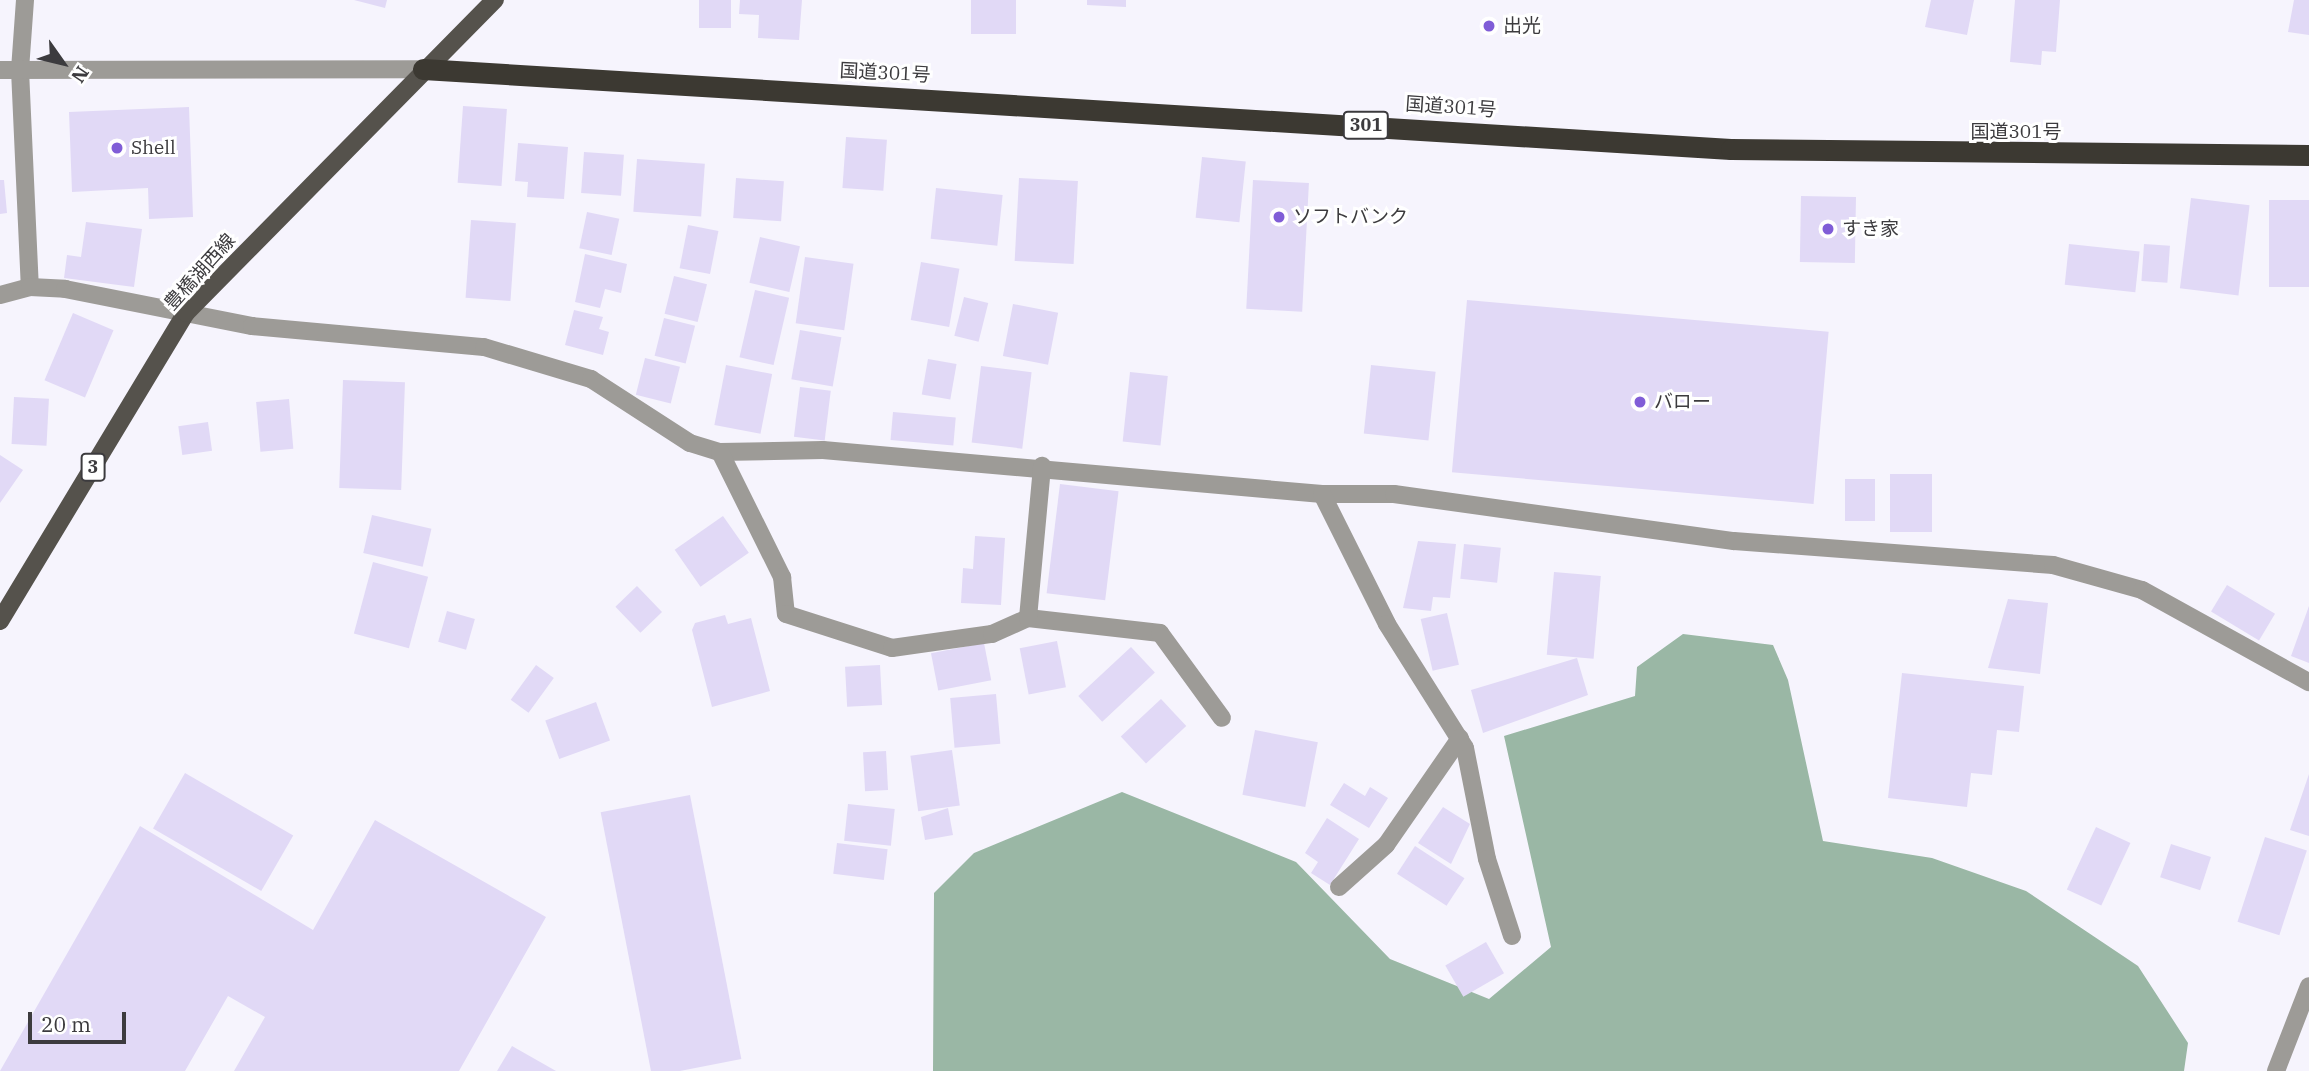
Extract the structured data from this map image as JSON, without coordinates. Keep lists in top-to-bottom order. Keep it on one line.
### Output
{"streets":{"highway":["国道301号","301"],"main road":["豊橋湖西線","3"]},"crossings":[["国道301号","豊橋湖西線"]],"places":["出光","Shell","ソフトバンク","すき家","バロー"],"scale_bar":"20 m","north":"bottom right"}
